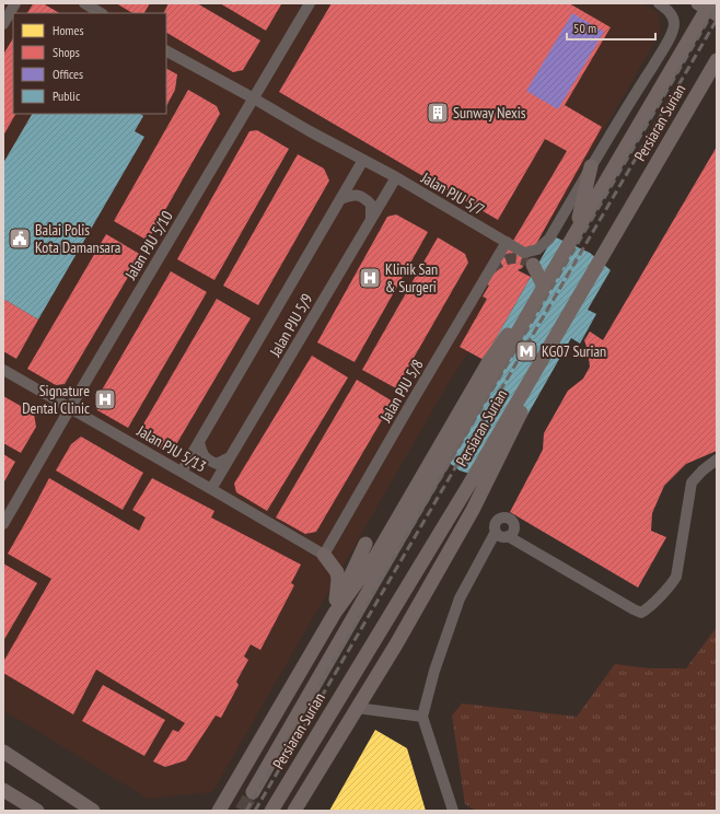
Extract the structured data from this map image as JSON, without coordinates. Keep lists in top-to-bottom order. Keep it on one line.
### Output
{"streets":{"main road":["Persiaran Surian"],"street":["Jalan PJU 5/7","Jalan PJU 5/10","Jalan PJU 5/9","Jalan PJU 5/8","Jalan PJU 5/13"]},"crossings":[["Jalan PJU 5/7","Jalan PJU 5/10"],["Jalan PJU 5/7","Jalan PJU 5/9"],["Jalan PJU 5/7","Jalan PJU 5/8"],["Jalan PJU 5/10","Jalan PJU 5/13"],["Jalan PJU 5/9","Jalan PJU 5/13"],["Jalan PJU 5/8","Jalan PJU 5/13"]],"places":{"building":["Sunway Nexis"],"public building":["Balai Polis Kota Damansara"],"hospital":["Klinik San & Surgeri","Signature Dental Clinic"],"metro station":["KG07 Surian"]},"legend":["Homes","Shops","Offices","Public"],"scale_bar":"50 m"}
